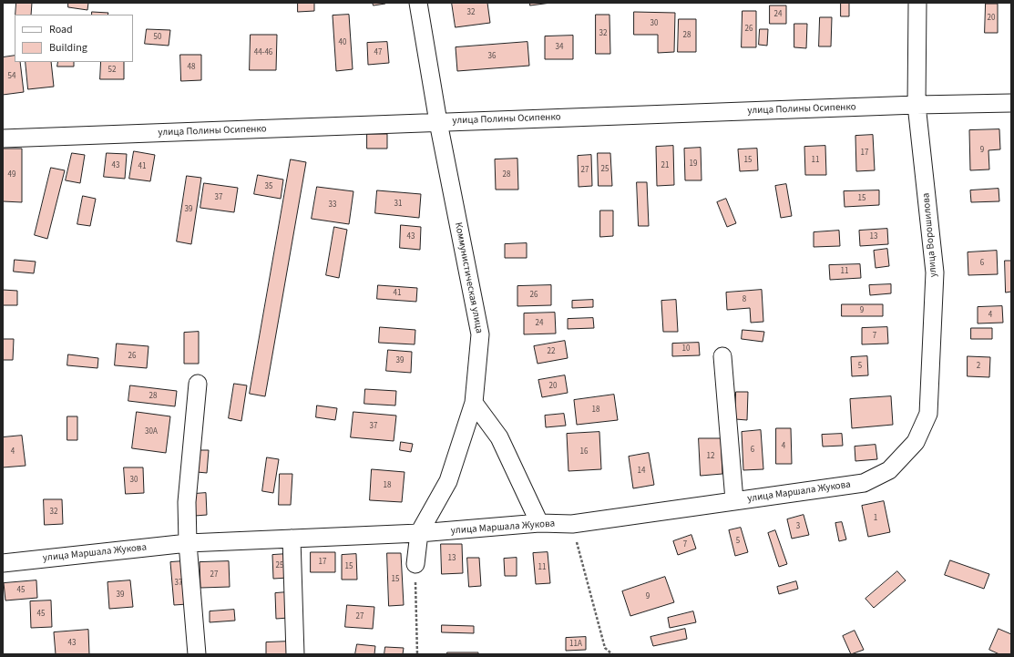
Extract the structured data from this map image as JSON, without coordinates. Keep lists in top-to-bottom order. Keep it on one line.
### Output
{"streets":{"street":["улица Полины Осипенко","улица Ворошилова","Коммунистическая улица","улица Маршала Жукова"]},"crossings":[["улица Полины Осипенко","улица Ворошилова"],["улица Полины Осипенко","Коммунистическая улица"],["улица Ворошилова","улица Маршала Жукова"],["Коммунистическая улица","улица Маршала Жукова"]],"house_numbers":["32","24","20","30","26","32","28","50","40","34","44-46","47","36","48","52","54","9","17","15","11","19","43","21","41","25","27","49","28","35","37","15","31","33","39","43","13","6","11","41","26","8","9","4","24","7","10","22","26","39","5","2","20","28","18","37","30А","4","6","4","16","12","14","30","18","32","1","3","5","7","13","17","25","15","11","27","15","37","45","39","9","45","27","43","11А"],"legend":["Road","Building"]}
